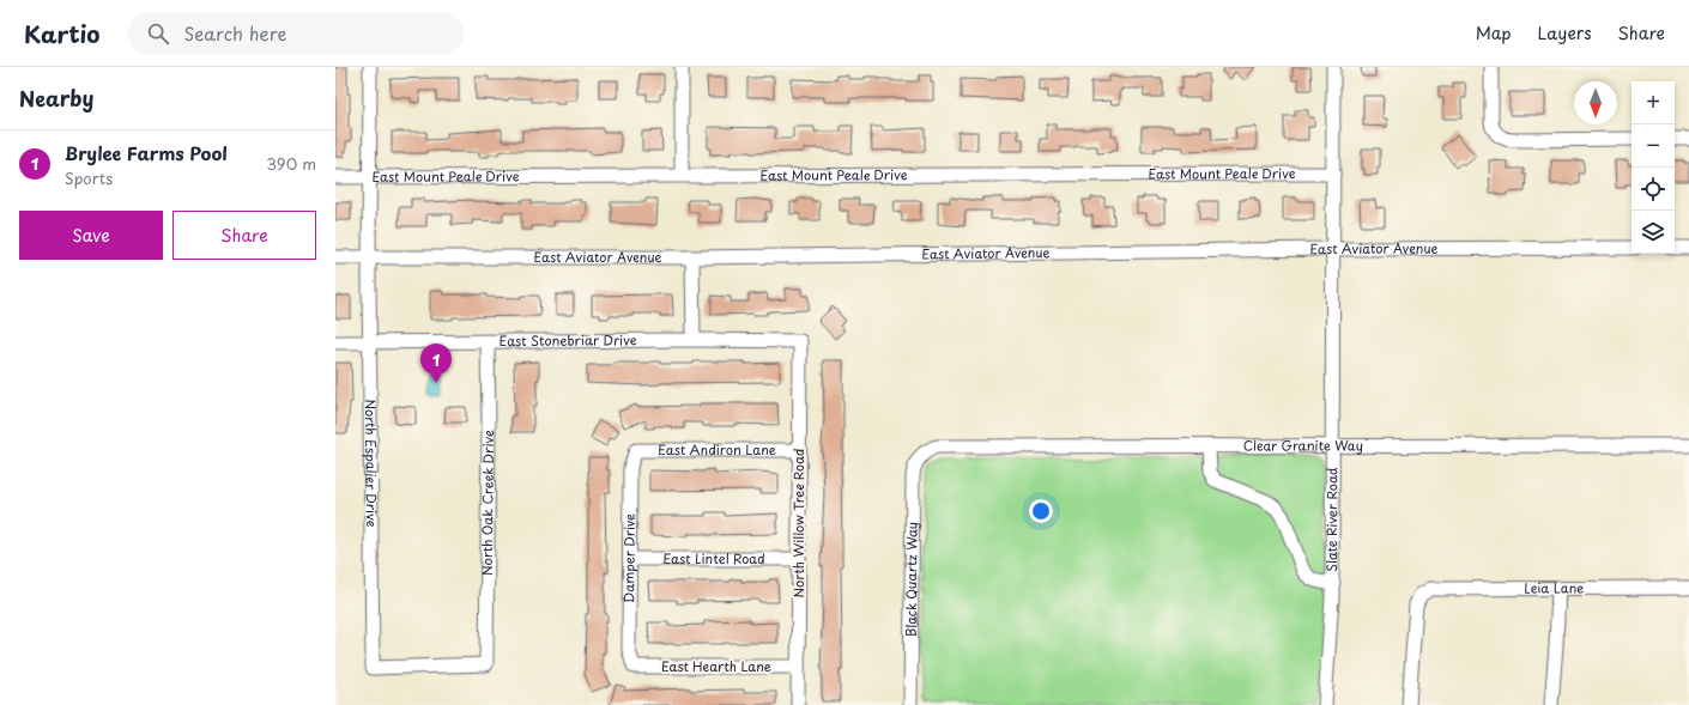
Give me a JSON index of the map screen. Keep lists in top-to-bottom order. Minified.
{"streets":{"street":["East Mount Peale Drive","East Aviator Avenue","East Stonebriar Drive","Clear Granite Way","East Andiron Lane","North Espalier Drive","North Oak Creek Drive","Slate River Road","North Willow Tree Road","Damper Drive","East Lintel Road","Black Quartz Way","Leia Lane","East Hearth Lane"]},"crossings":[["East Mount Peale Drive","North Espalier Drive"],["East Mount Peale Drive","Slate River Road"],["East Aviator Avenue","North Espalier Drive"],["East Aviator Avenue","Slate River Road"],["East Stonebriar Drive","North Espalier Drive"],["East Stonebriar Drive","North Oak Creek Drive"],["East Stonebriar Drive","North Willow Tree Road"],["Clear Granite Way","Slate River Road"],["Clear Granite Way","Black Quartz Way"],["East Andiron Lane","North Willow Tree Road"],["East Andiron Lane","Damper Drive"],["North Espalier Drive","North Oak Creek Drive"],["North Willow Tree Road","East Lintel Road"],["North Willow Tree Road","East Hearth Lane"],["Damper Drive","East Lintel Road"],["Damper Drive","East Hearth Lane"]],"north":"bottom","page":{"header":"Kartio","search":"Search here","nav":["Map","Layers","Share"],"heading":"Nearby","map_buttons":["+","−"],"list":[{"mark":"1","name":"Brylee Farms Pool","note":"Sports","value":"390 m"}],"buttons":["Save","Share"],"pins":"1"}}
